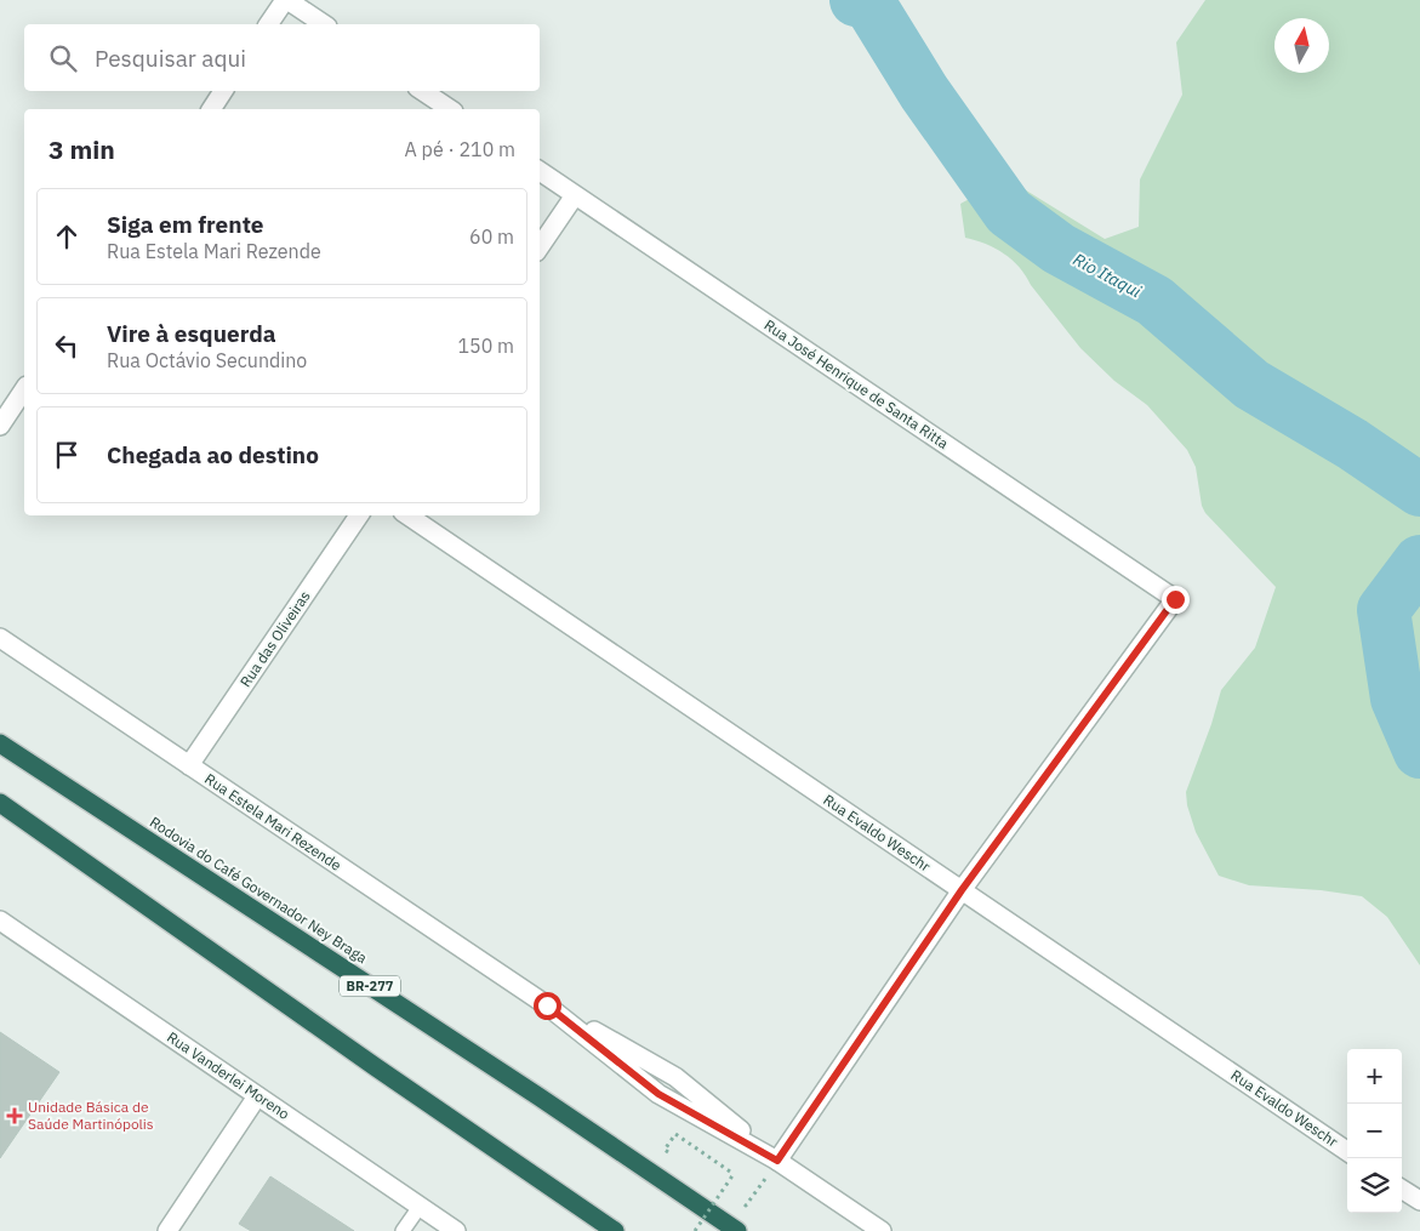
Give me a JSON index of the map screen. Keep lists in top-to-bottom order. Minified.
{"streets":{"highway":["Rodovia do Café Governador Ney Braga","BR-277"],"street":["Rua José Henrique de Santa Ritta","Rua das Oliveiras","Rua Estela Mari Rezende","Rua Evaldo Weschr","Rua Vanderlei Moreno"]},"crossings":[["Rua José Henrique de Santa Ritta","Rua Evaldo Weschr"],["Rua das Oliveiras","Rua Estela Mari Rezende"]],"water":["Rio Itaqui"],"places":{"health":["Unidade Básica de Saúde Martinópolis"]},"north":"top","page":{"search":"Pesquisar aqui","heading":["3 min","A pé · 210 m"],"list":[["Siga em frente","Rua Estela Mari Rezende","60 m"],["Vire à esquerda","Rua Octávio Secundino","150 m"],"Chegada ao destino"],"map_buttons":["+","−"]}}
